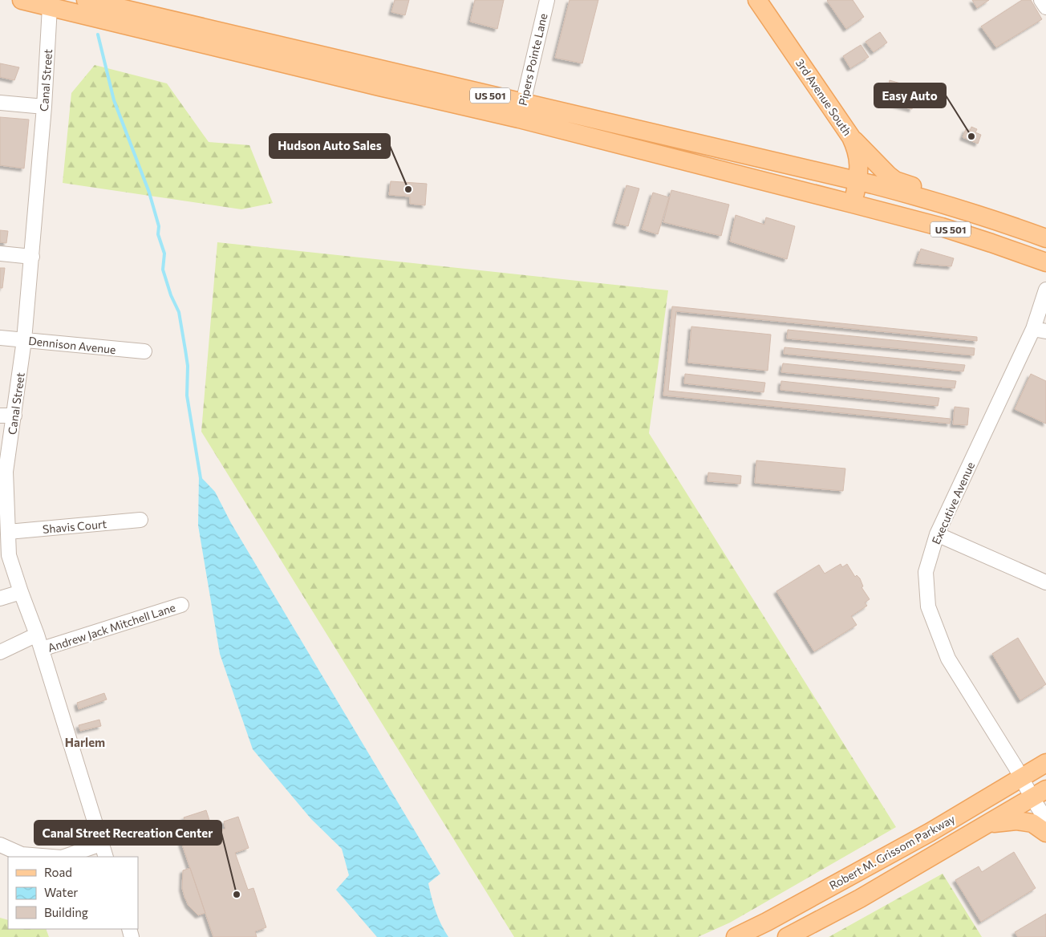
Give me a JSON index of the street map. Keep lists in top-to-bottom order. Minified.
{"streets":{"main road":["US 501","3rd Avenue South","Robert M. Grissom Parkway"],"street":["Pipers Pointe Lane","Canal Street","Dennison Avenue","Executive Avenue","Shavis Court","Andrew Jack Mitchell Lane"]},"crossings":[["Pipers Pointe Lane","US 501"],["Canal Street","US 501"],["Canal Street","Dennison Avenue"],["Canal Street","Shavis Court"],["Canal Street","Andrew Jack Mitchell Lane"],["US 501","3rd Avenue South"],["Executive Avenue","Robert M. Grissom Parkway"]],"districts":["Harlem"],"places":["Easy Auto","Hudson Auto Sales","Canal Street Recreation Center"],"legend":["Road","Water","Building"]}
